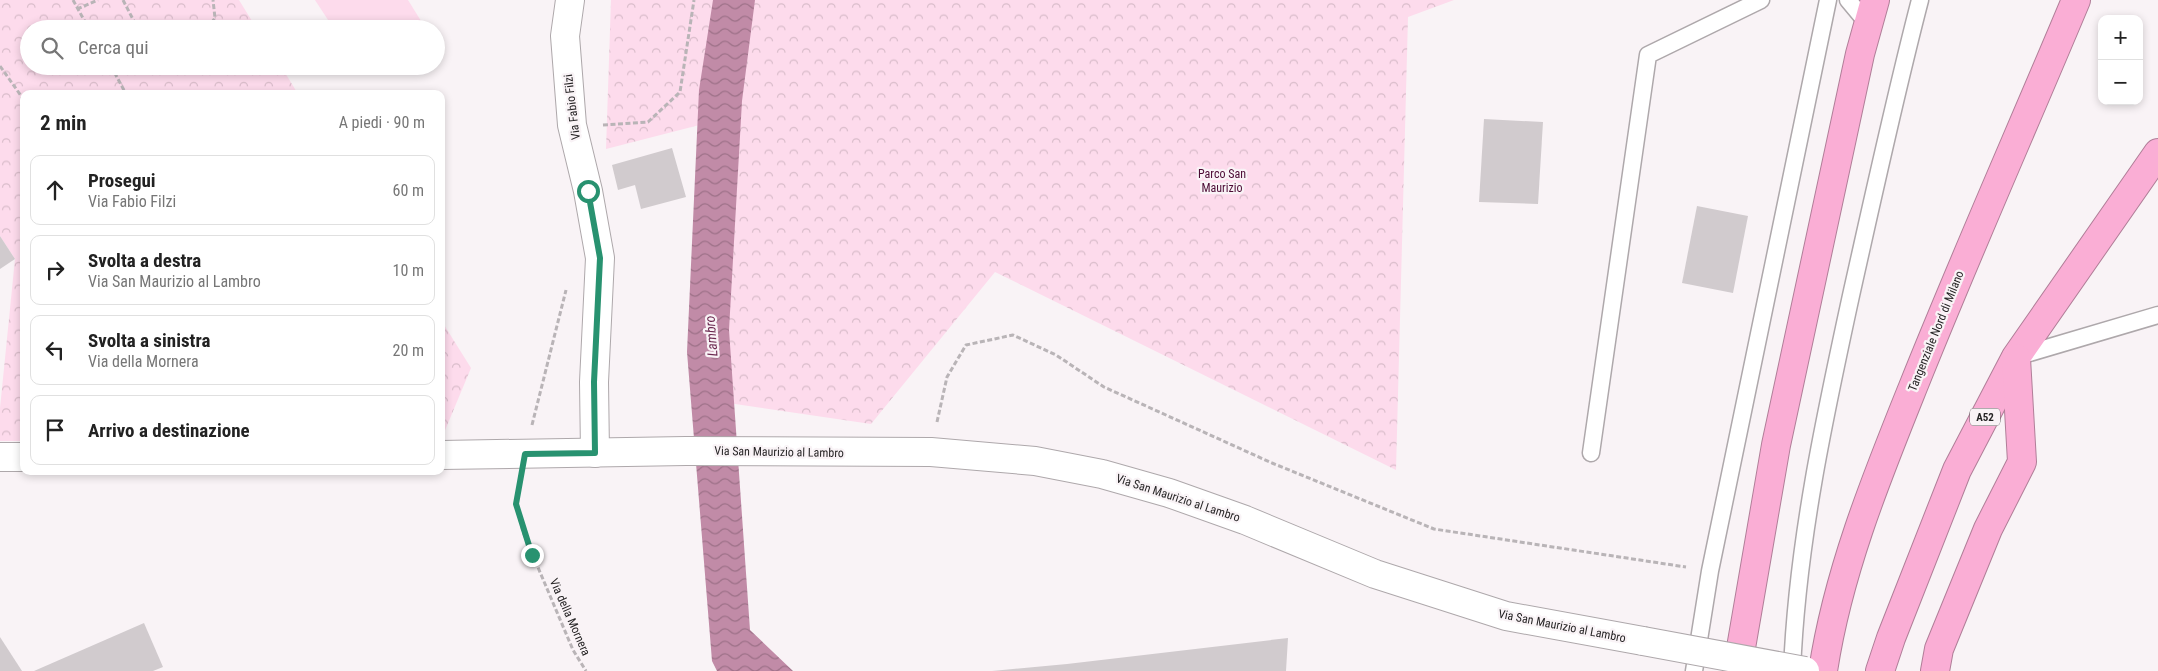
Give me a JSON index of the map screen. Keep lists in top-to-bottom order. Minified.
{"streets":{"highway":["Tangenziale Nord di Milano","A52"],"main road":["Via Fabio Filzi","Via San Maurizio al Lambro"],"path":["Via della Mornera"]},"crossings":[["Via Fabio Filzi","Via San Maurizio al Lambro"],["Via San Maurizio al Lambro","Via della Mornera"]],"water":["Lambro"],"parks":["Parco San Maurizio"],"page":{"map_buttons":["+","−"],"search":"Cerca qui","heading":["2 min","A piedi · 90 m"],"list":[["Prosegui","Via Fabio Filzi","60 m"],["Svolta a destra","Via San Maurizio al Lambro","10 m"],["Svolta a sinistra","Via della Mornera","20 m"],"Arrivo a destinazione"]}}
